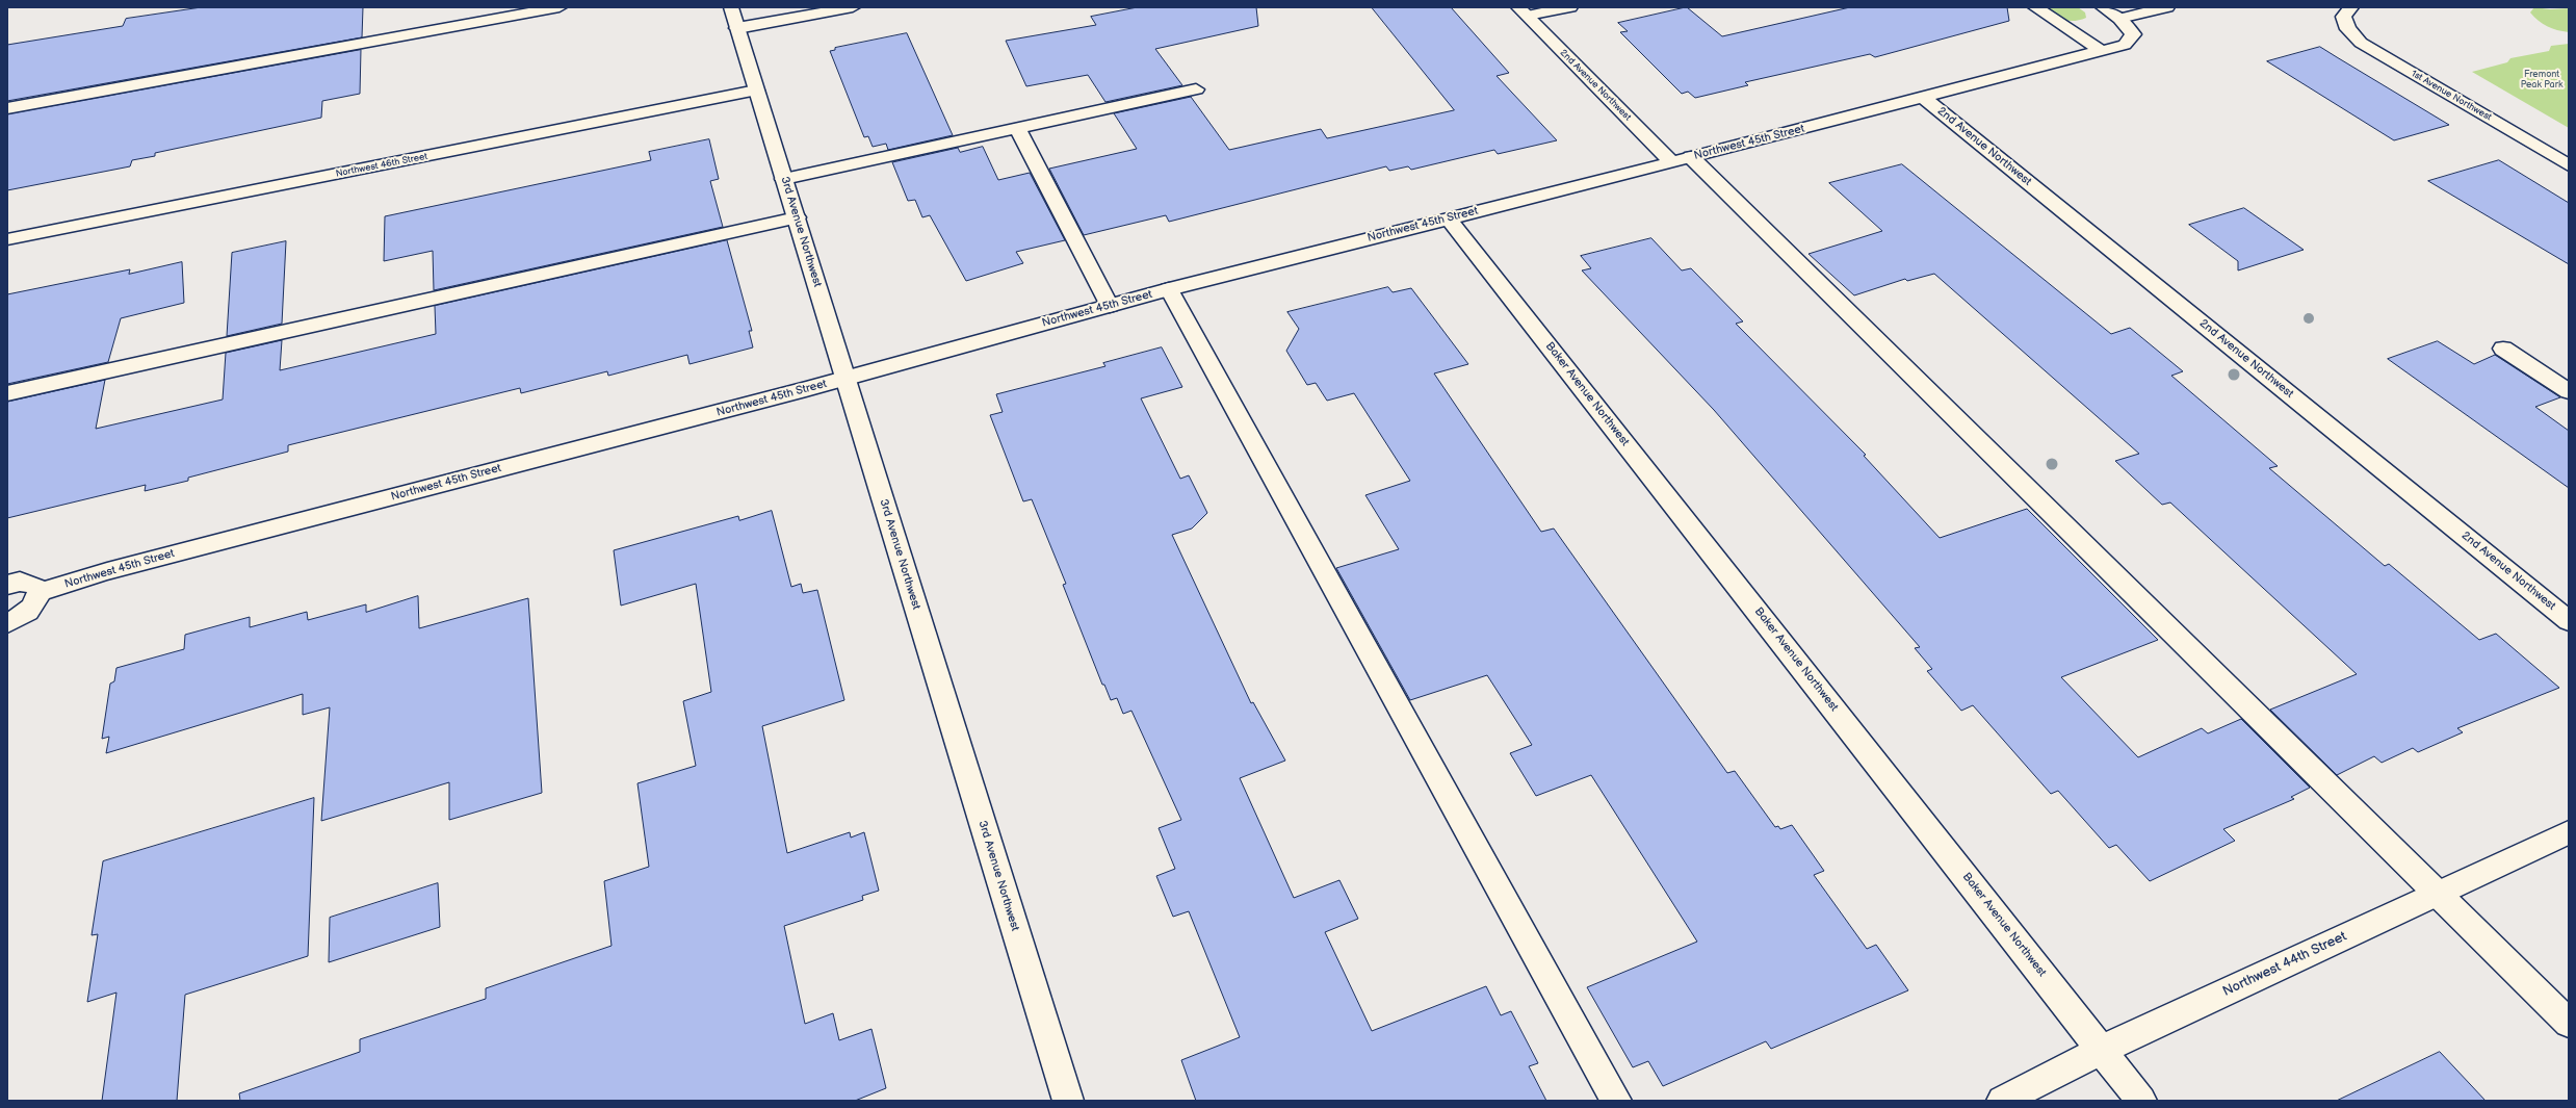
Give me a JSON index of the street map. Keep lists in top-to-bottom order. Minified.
{"streets":{"street":["2nd Avenue Northwest","1st Avenue Northwest","Northwest 45th Street","Northwest 46th Street","3rd Avenue Northwest","Baker Avenue Northwest","Northwest 44th Street"]},"crossings":[["2nd Avenue Northwest","Northwest 45th Street"],["2nd Avenue Northwest","Northwest 44th Street"],["Northwest 45th Street","3rd Avenue Northwest"],["Northwest 45th Street","Baker Avenue Northwest"],["Northwest 46th Street","3rd Avenue Northwest"],["Baker Avenue Northwest","Northwest 44th Street"]],"parks":["Fremont Peak Park"]}
